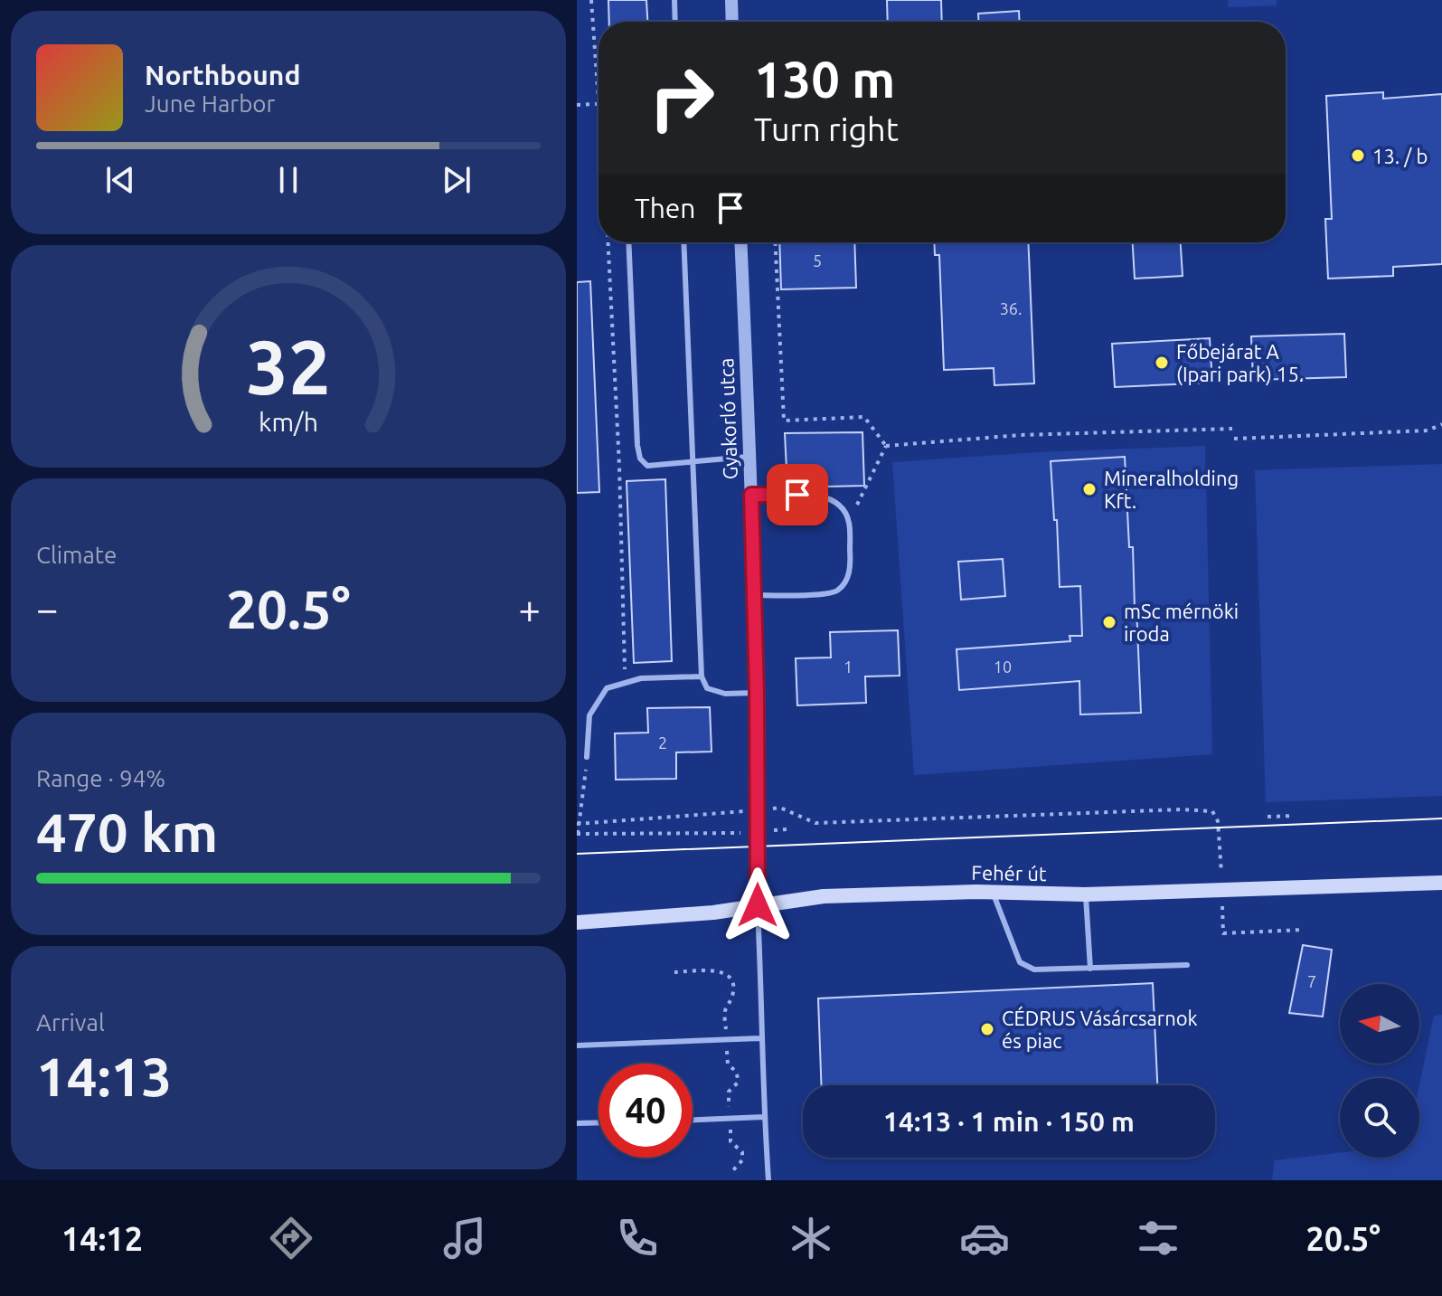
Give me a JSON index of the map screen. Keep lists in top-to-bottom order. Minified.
{"streets":{"main road":["Fehér út"],"street":["Gyakorló utca"]},"crossings":[["Gyakorló utca","Fehér út"]],"places":["13. / b","Főbejárat A (Ipari park) 15.","Mineralholding Kft.","mSc mérnöki iroda","CÉDRUS Vásárcsarnok és piac"],"house_numbers":["5","36.","1","10","2","7"],"north":"left","page":{"turn":["130 m","Turn right"],"song":["Northbound","June Harbor"],"then":"Then","tile":["Climate",["Range · 94%","470 km"],["Arrival","14:13"]],"heat":["−","20.5°","+"],"limit":"40","trip":"14:13 · 1 min · 150 m","tabs":["14:12","20.5°"],"gauge":["32","km/h"]}}
